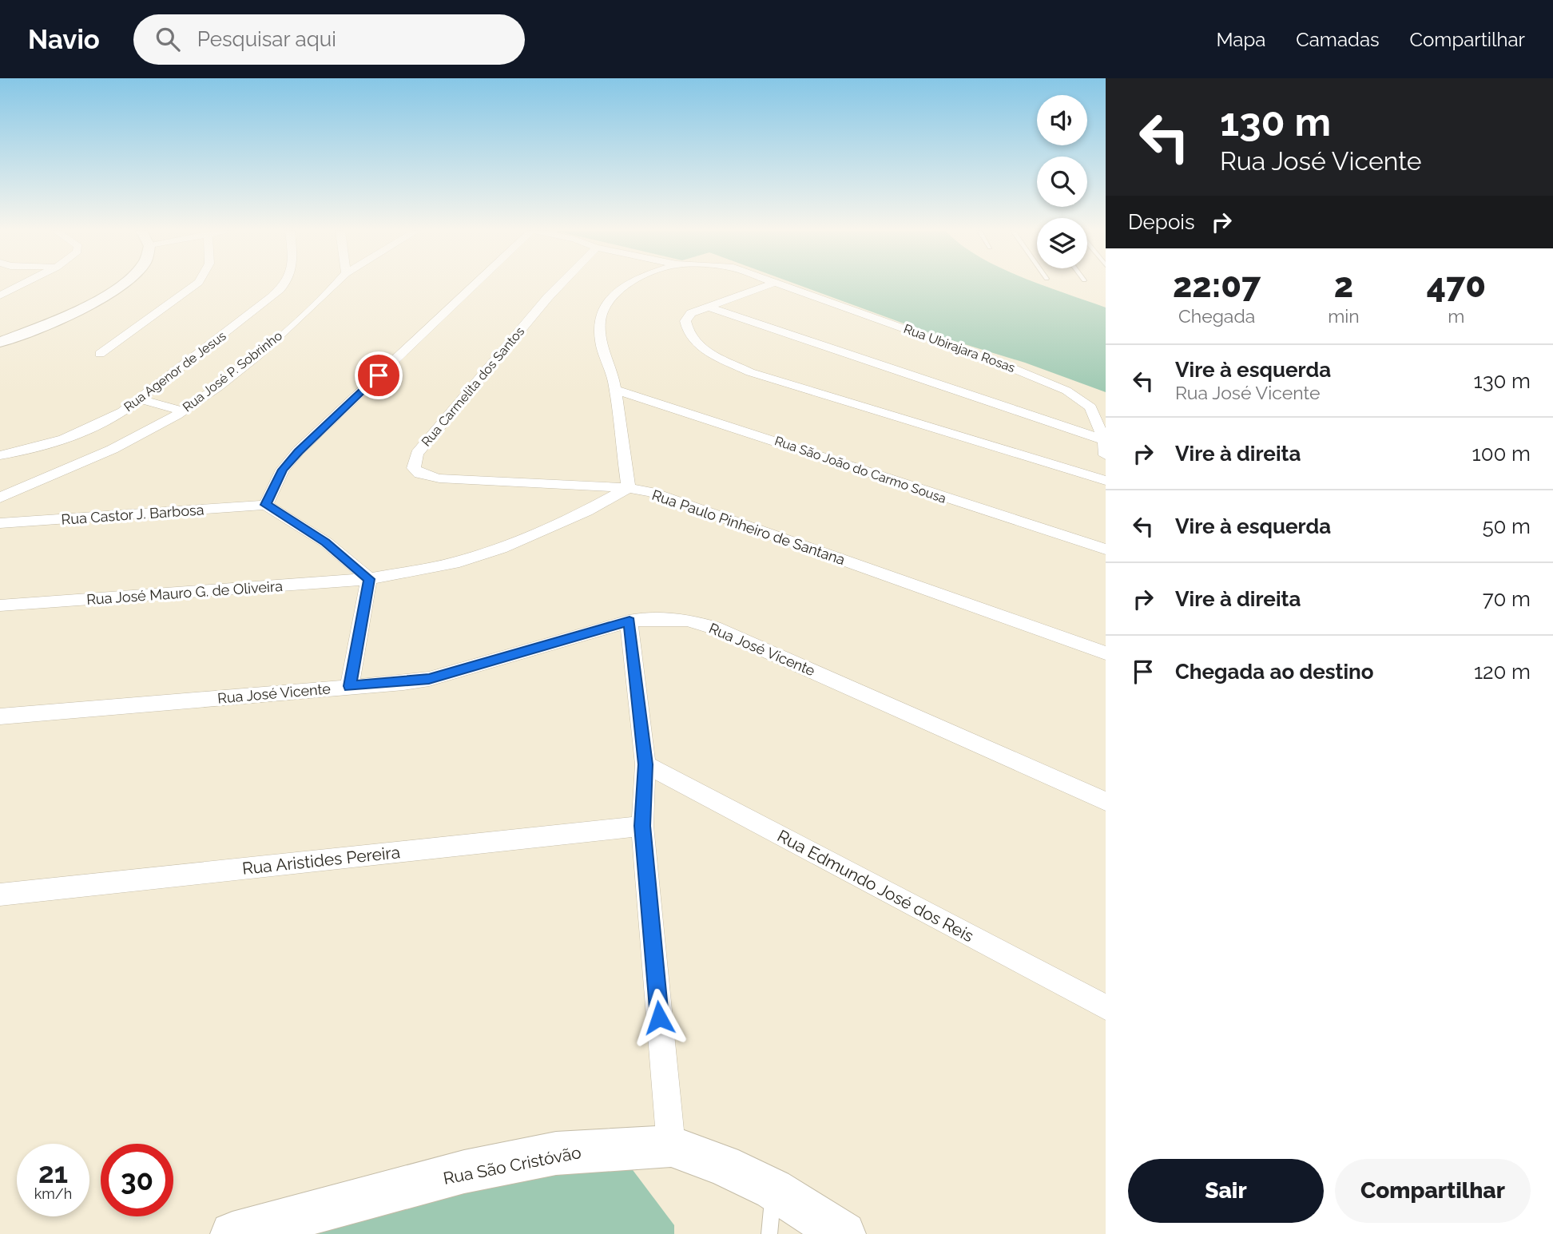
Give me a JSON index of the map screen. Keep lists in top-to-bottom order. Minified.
{"streets":{"main road":["Rua São Cristóvão"],"street":["Rua Ubirajara Rosas","Rua Agenor de Jesus","Rua José P. Sobrinho","Rua Carmelita dos Santos","Rua São João do Carmo Sousa","Rua Castor J. Barbosa","Rua Paulo Pinheiro de Santana","Rua José Mauro G. de Oliveira","Rua José Vicente","Rua Aristides Pereira","Rua Edmundo José dos Reis"]},"crossings":[["Rua Carmelita dos Santos","Rua Paulo Pinheiro de Santana"]],"page":{"header":"Navio","search":"Pesquisar aqui","nav":["Mapa","Camadas","Compartilhar"],"turn":["130 m","Rua José Vicente"],"then":"Depois","eta":["22:07","Chegada","2","min","470","m"],"list":[{"name":"Vire à esquerda","note":"Rua José Vicente","value":"130 m"},{"name":"Vire à direita","value":"100 m"},{"name":"Vire à esquerda","value":"50 m"},{"name":"Vire à direita","value":"70 m"},{"name":"Chegada ao destino","value":"120 m"}],"speed":"21 km/h","limit":"30","buttons":["Sair","Compartilhar"]}}
